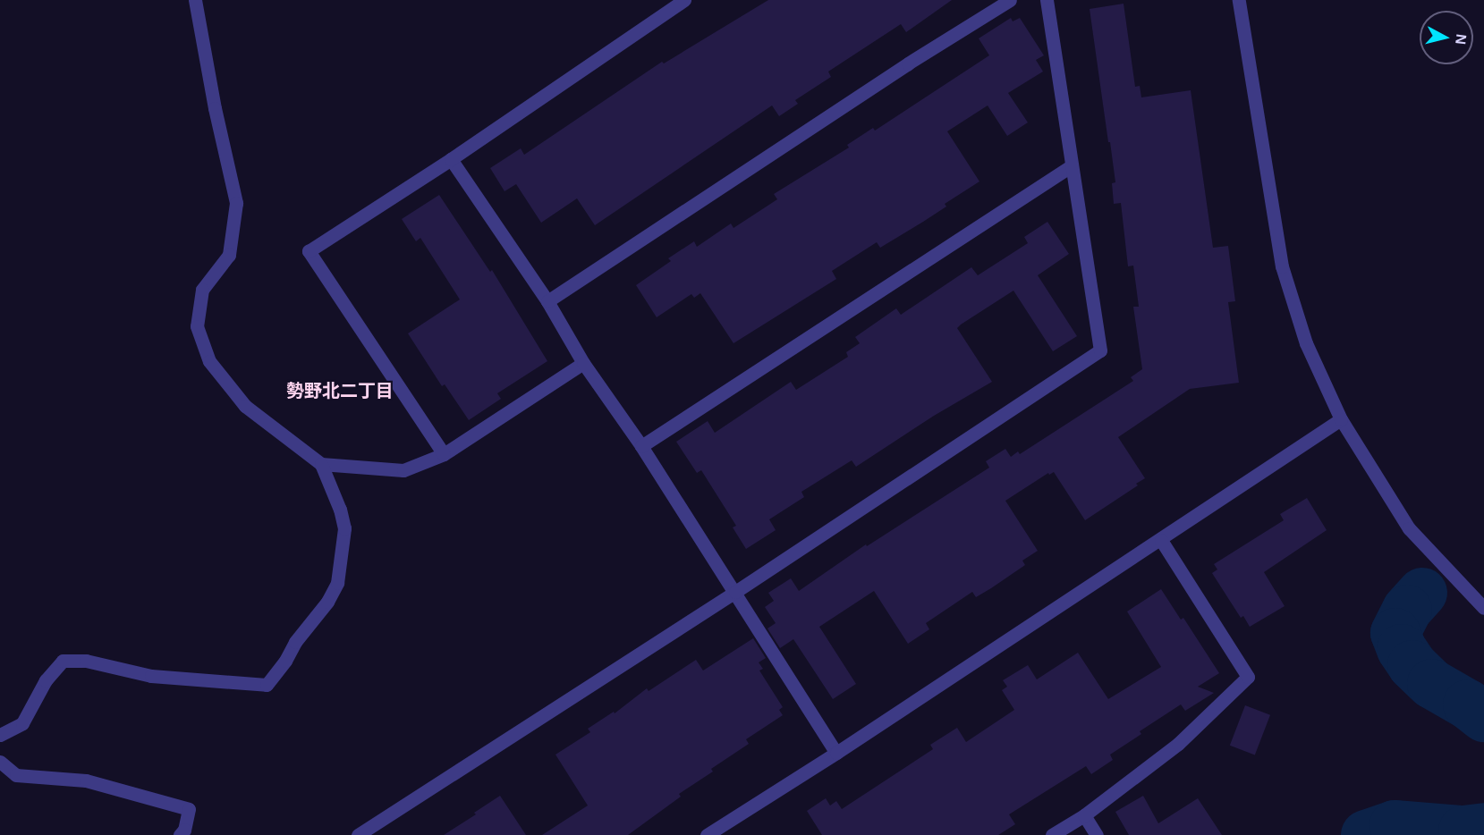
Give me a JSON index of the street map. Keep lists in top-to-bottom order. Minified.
{"districts":["勢野北二丁目"],"north":"right"}
